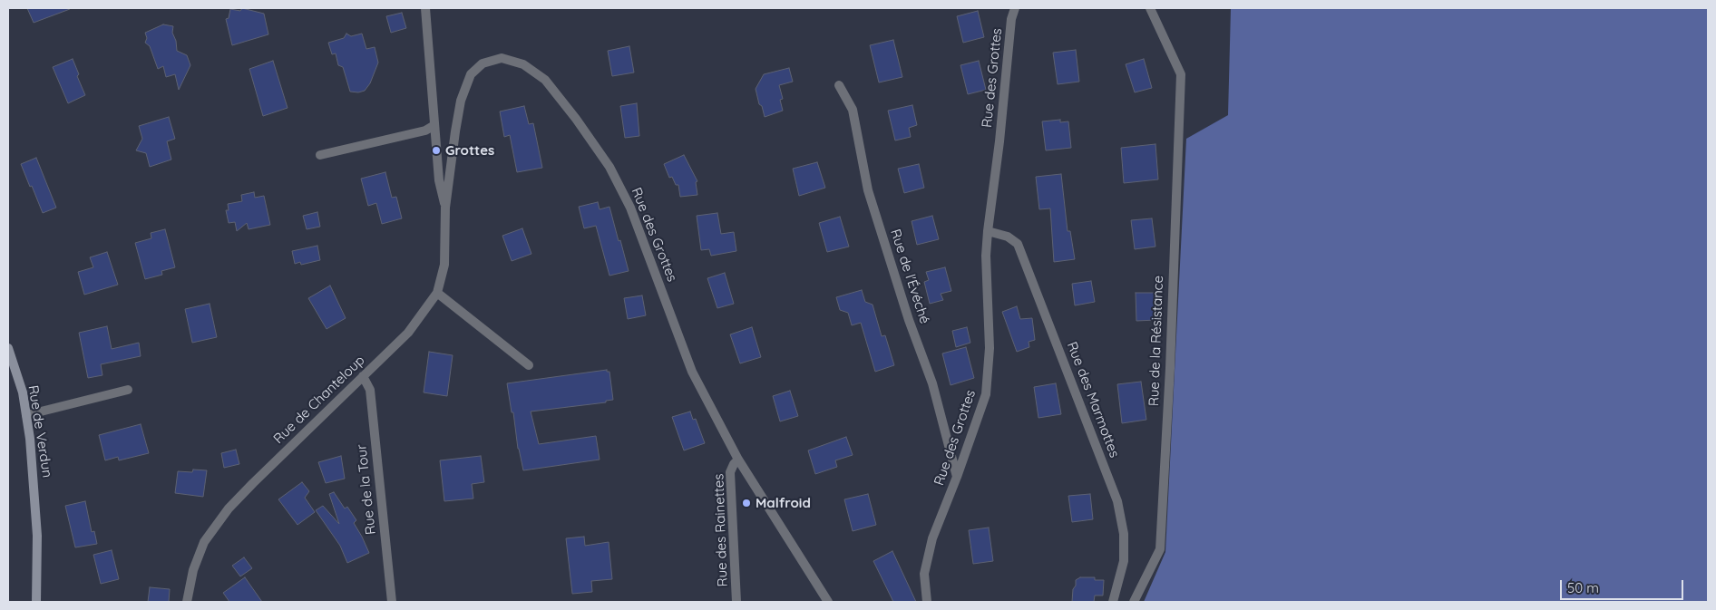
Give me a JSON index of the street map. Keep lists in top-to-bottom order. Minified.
{"streets":{"main road":["Rue de Verdun"],"street":["Rue des Grottes","Rue de l'Évéché","Rue de la Résistance","Rue de Chanteloup","Rue des Marmottes","Rue de la Tour","Rue des Rainettes"]},"crossings":[["Rue des Grottes","Rue de l'Évéché"],["Rue des Grottes","Rue de Chanteloup"],["Rue des Grottes","Rue des Marmottes"],["Rue des Grottes","Rue des Rainettes"],["Rue de Chanteloup","Rue de la Tour"]],"places":["Grottes","Malfroid"],"scale_bar":"50 m"}
